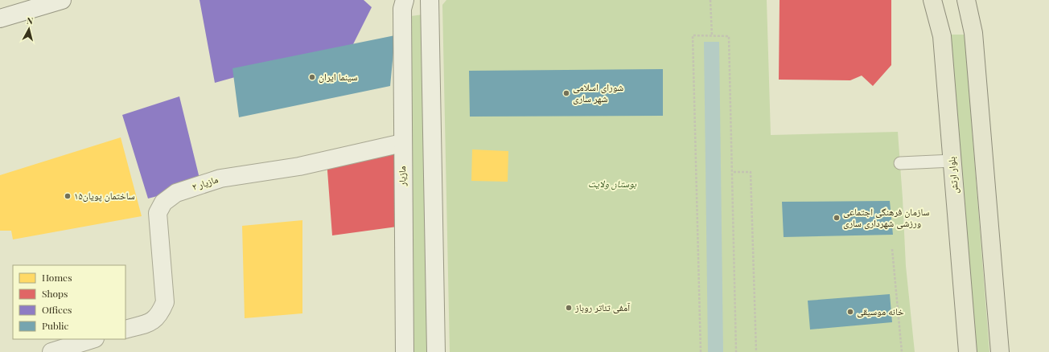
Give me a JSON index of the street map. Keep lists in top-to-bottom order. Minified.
{"streets":{"main road":["بلوار ارتش","مازیار","مازیار ۲"]},"crossings":[["مازیار","مازیار ۲"]],"parks":["بوستان ولایت"],"places":["سینما ایران","شورای اسلامی شهر ساری","ساختمان پویان۱۵","سازمان فرهنگی اجتماعی ورزشی شهرداری ساری","آمفی تئاتر روباز","خانه موسیقی"],"legend":["Homes","Shops","Offices","Public"],"north":"top"}
